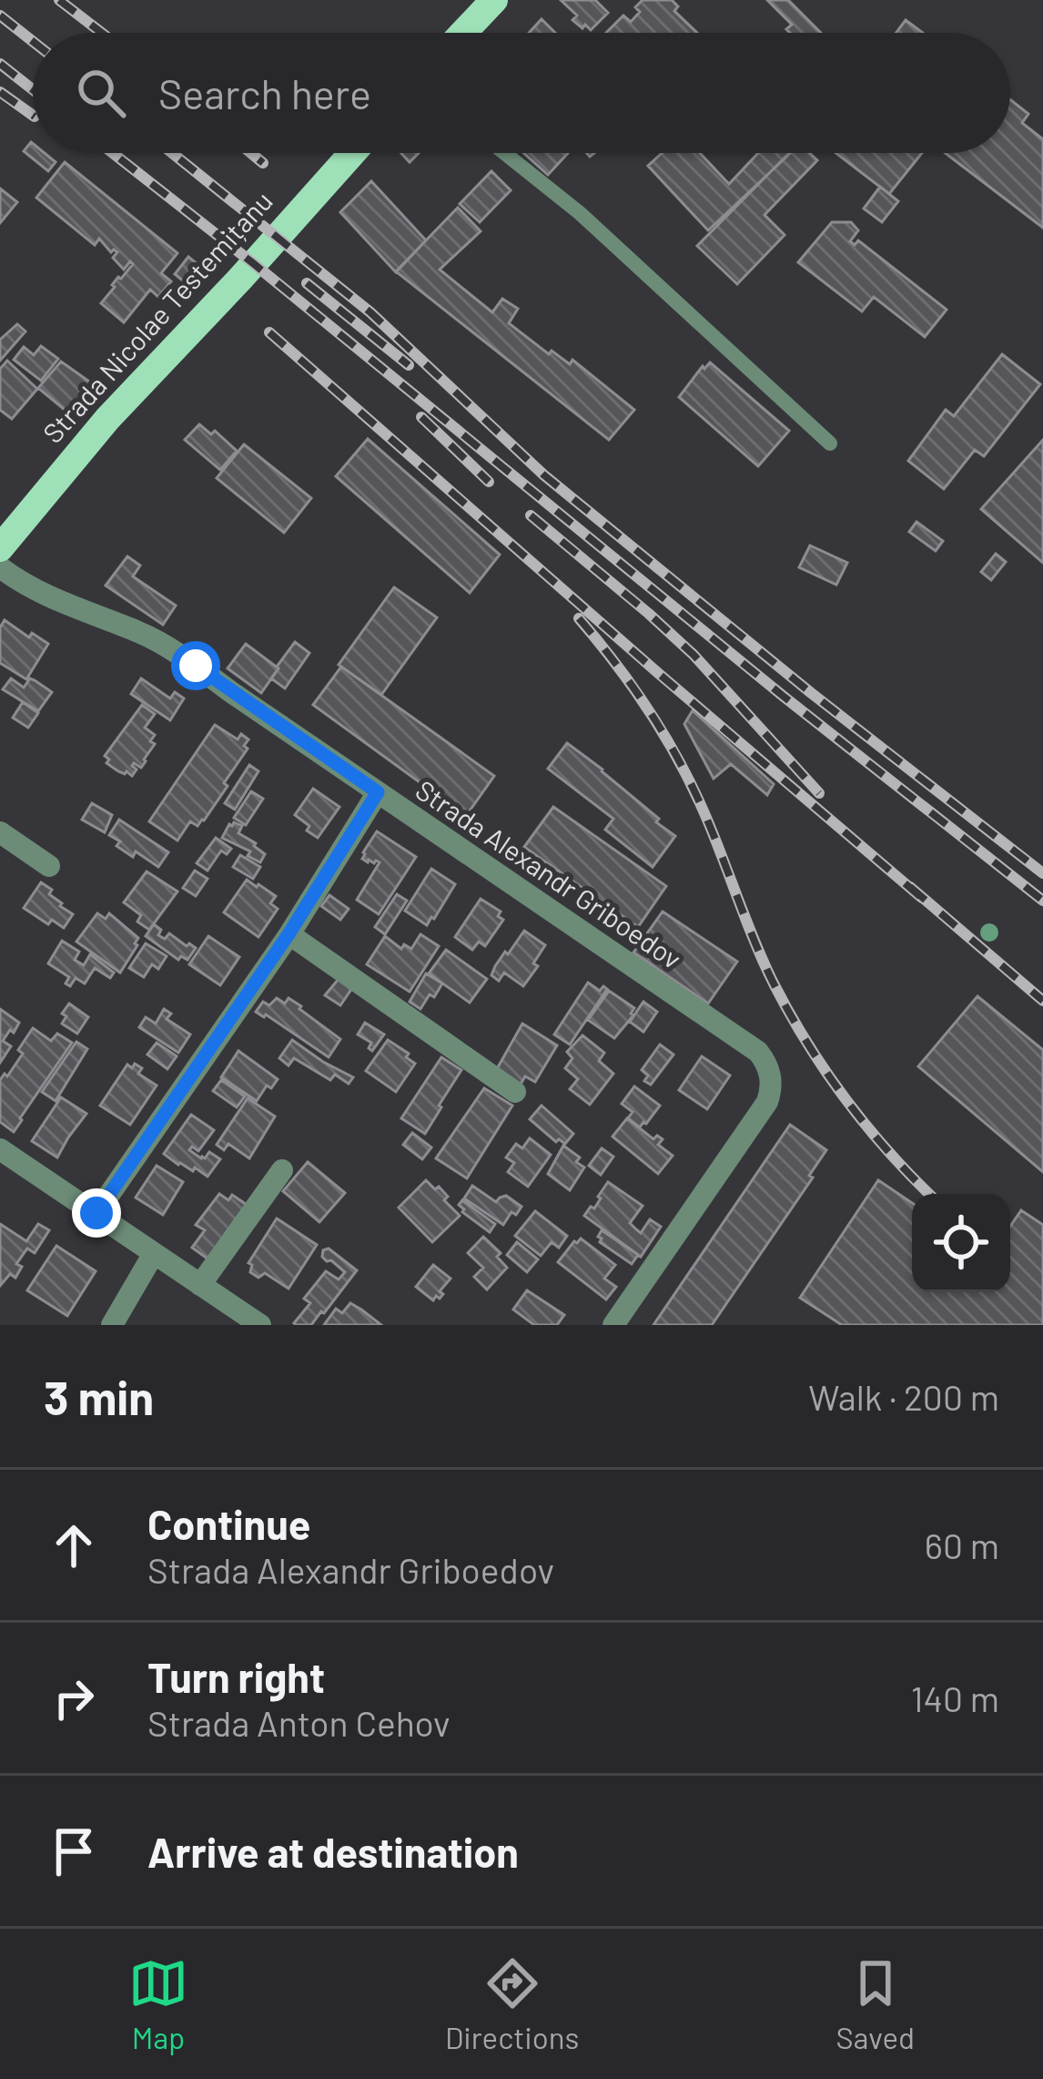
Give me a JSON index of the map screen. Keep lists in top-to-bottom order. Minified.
{"streets":{"main road":["Strada Nicolae Testemițanu"],"street":["Strada Alexandr Griboedov"]},"page":{"search":"Search here","heading":["3 min","Walk · 200 m"],"list":[["Continue","Strada Alexandr Griboedov","60 m"],["Turn right","Strada Anton Cehov","140 m"],"Arrive at destination"],"nav":["Map","Directions","Saved"]}}
